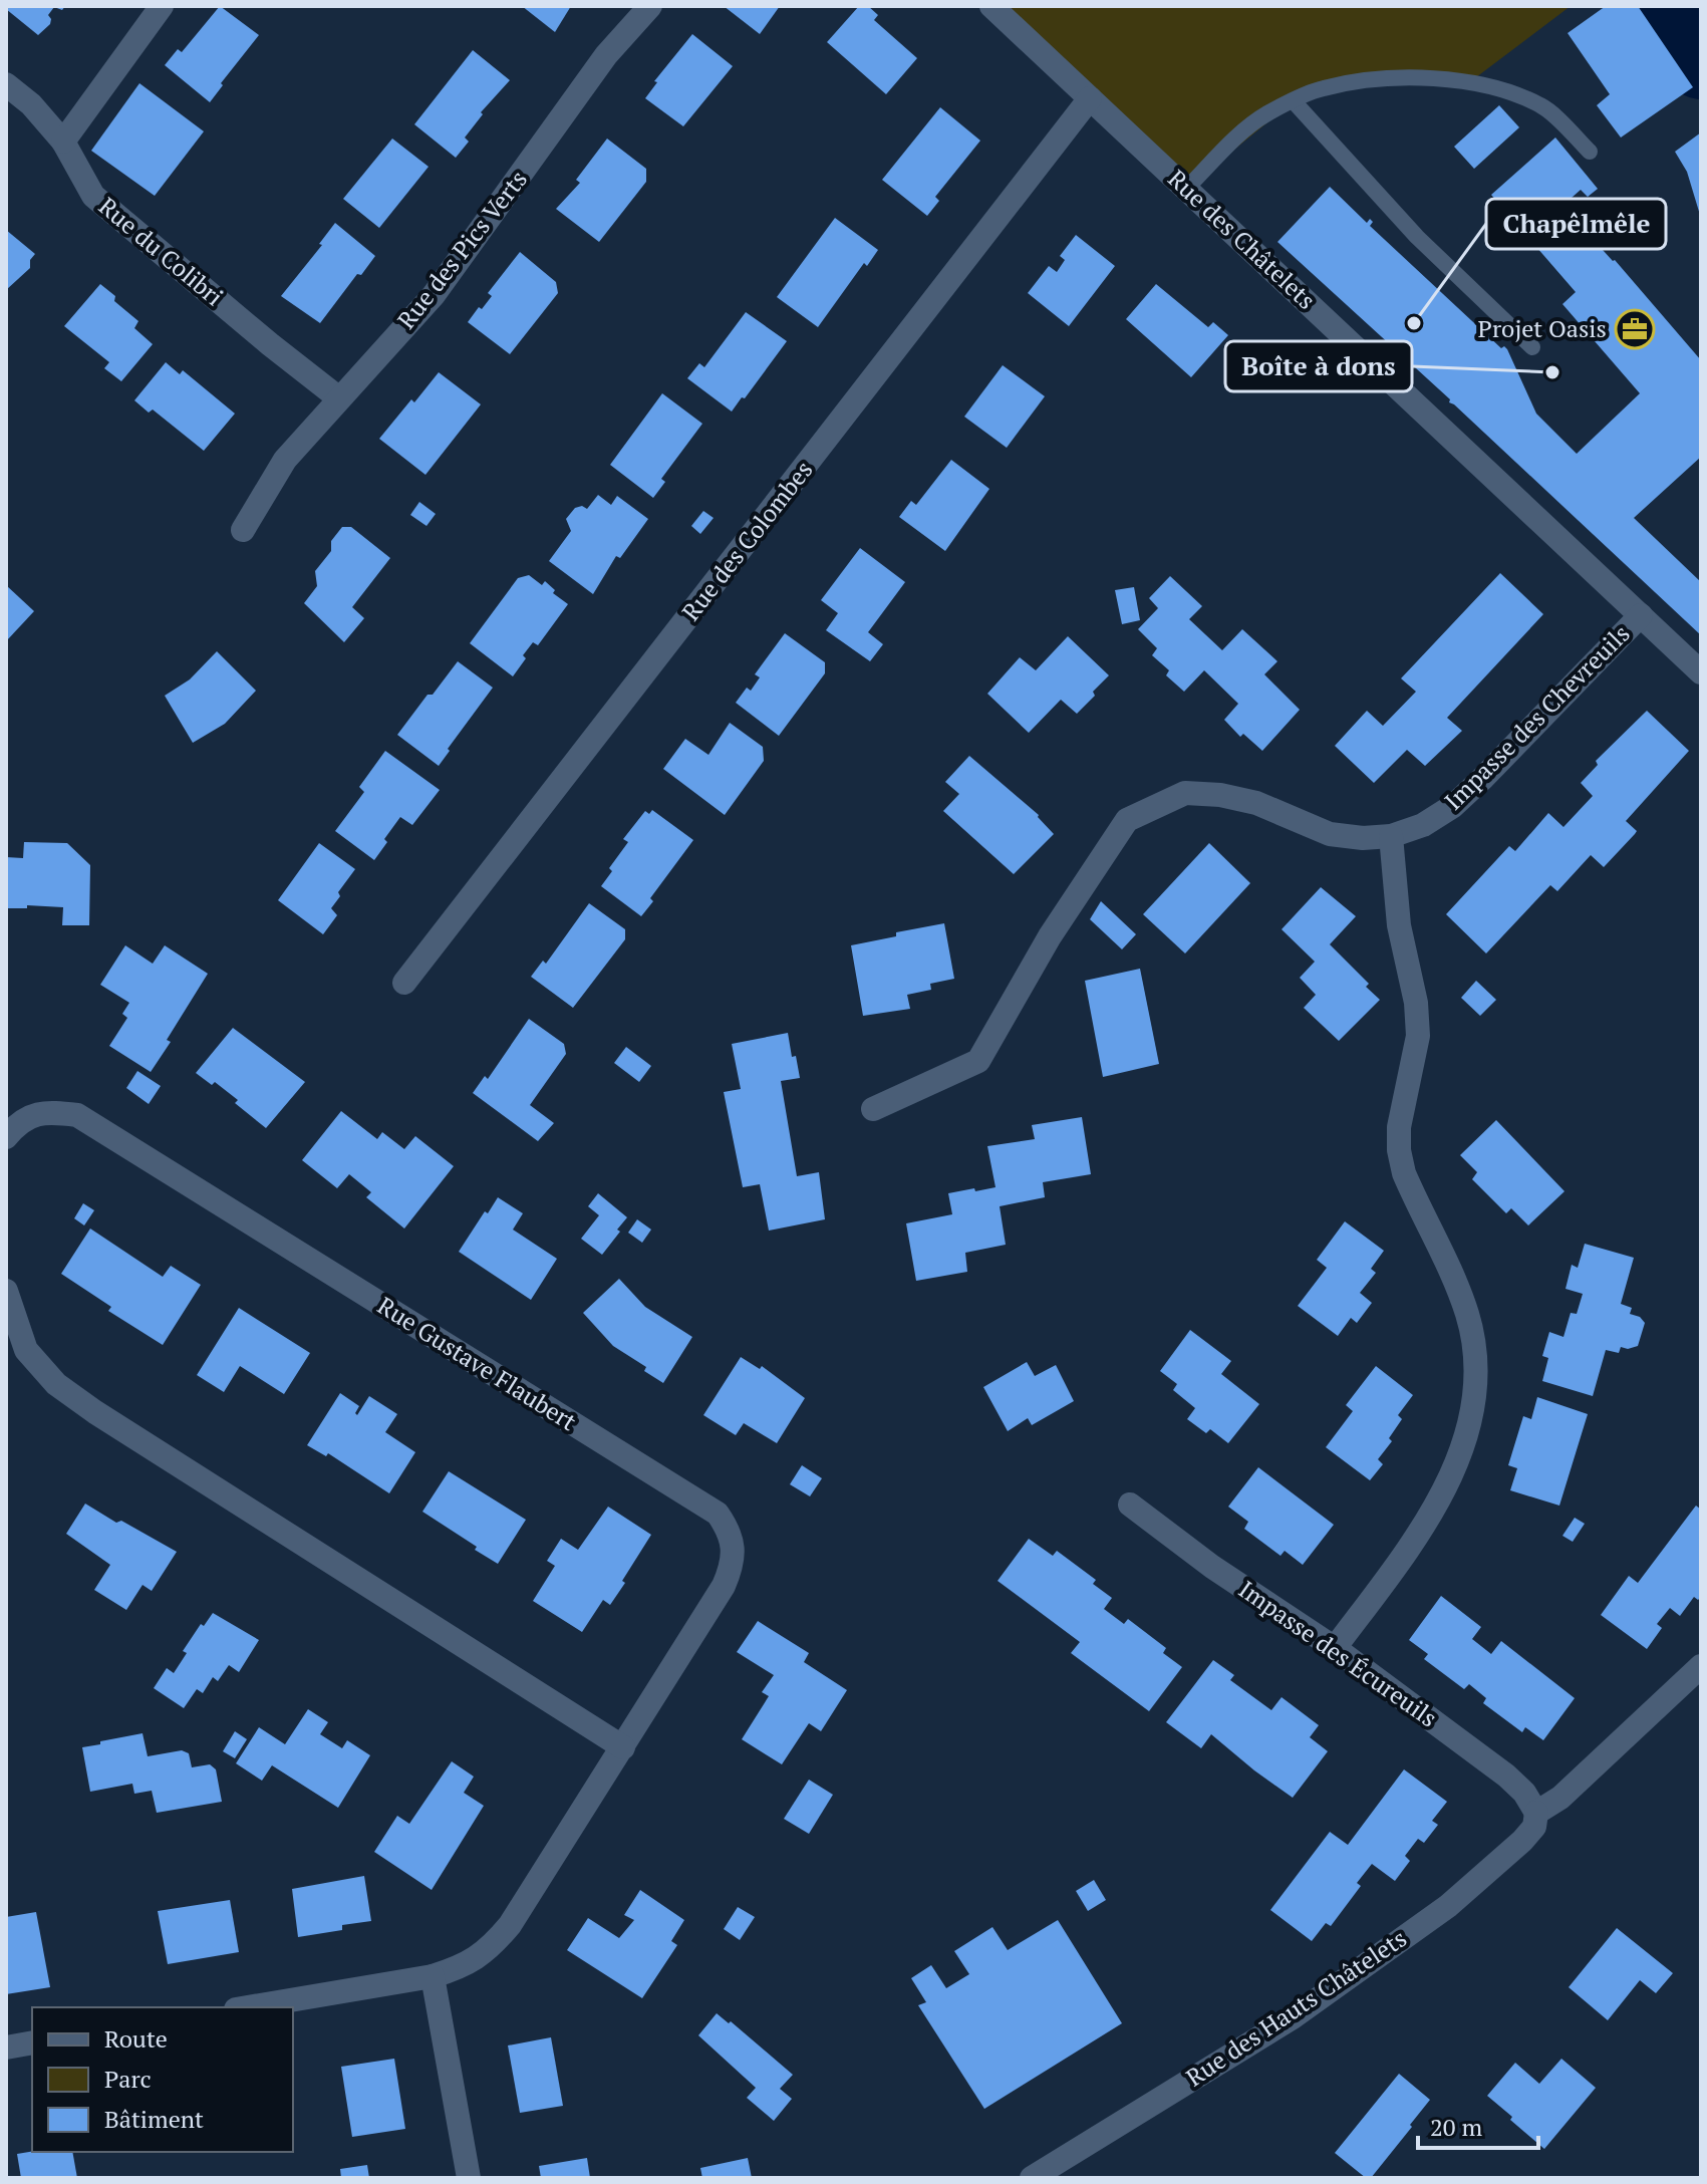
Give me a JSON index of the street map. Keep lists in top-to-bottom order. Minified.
{"streets":{"street":["Rue des Châtelets","Rue des Pics Verts","Rue du Colibri","Rue des Colombes","Impasse des Chevreuils","Rue Gustave Flaubert","Impasse des Écureuils","Rue des Hauts Châtelets"]},"crossings":[["Rue des Châtelets","Rue des Colombes"],["Rue des Châtelets","Impasse des Chevreuils"],["Rue des Pics Verts","Rue du Colibri"],["Impasse des Écureuils","Rue des Hauts Châtelets"]],"places":{"other":["Chapêlmêle","Boîte à dons"],"office":["Projet Oasis"]},"legend":["Route","Parc","Bâtiment"],"scale_bar":"20 m"}
